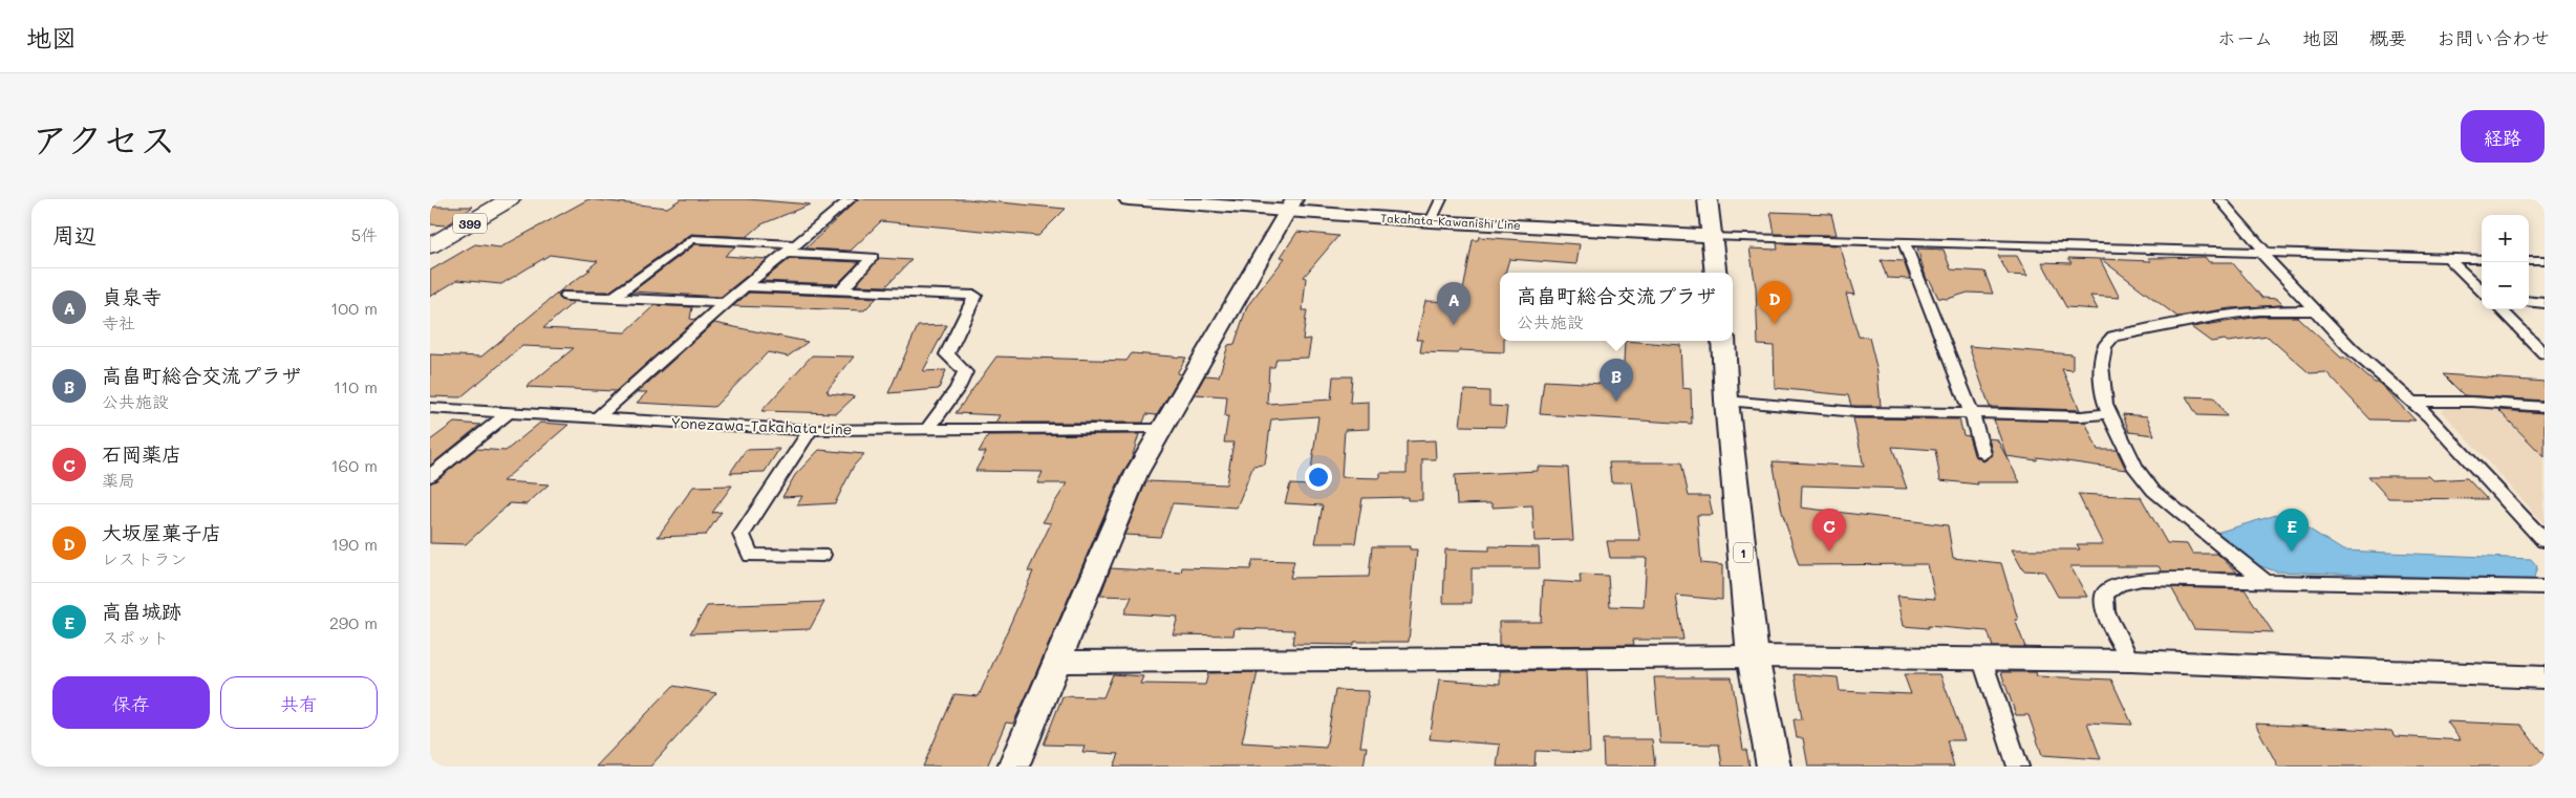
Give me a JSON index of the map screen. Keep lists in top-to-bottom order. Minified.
{"streets":{"highway":["399"],"main road":["Takahata-Kawanishi Line","1"],"street":["Yonezawa-Takahata Line"]},"page":{"header":"地図","nav":["ホーム","地図","概要","お問い合わせ"],"title":"アクセス","buttons":["経路",["保存","共有"]],"heading":["周辺","5件"],"map_buttons":["+","−"],"list":[{"mark":"A","name":"貞泉寺","note":"寺社","value":"100 m"},{"mark":"B","name":"高畠町総合交流プラザ","note":"公共施設","value":"110 m"},{"mark":"C","name":"石岡薬店","note":"薬局","value":"160 m"},{"mark":"D","name":"大坂屋菓子店","note":"レストラン","value":"190 m"},{"mark":"E","name":"高畠城跡","note":"スポット","value":"290 m"}],"popup":["高畠町総合交流プラザ","公共施設"],"pins":["D","A","B","C","E"]}}
